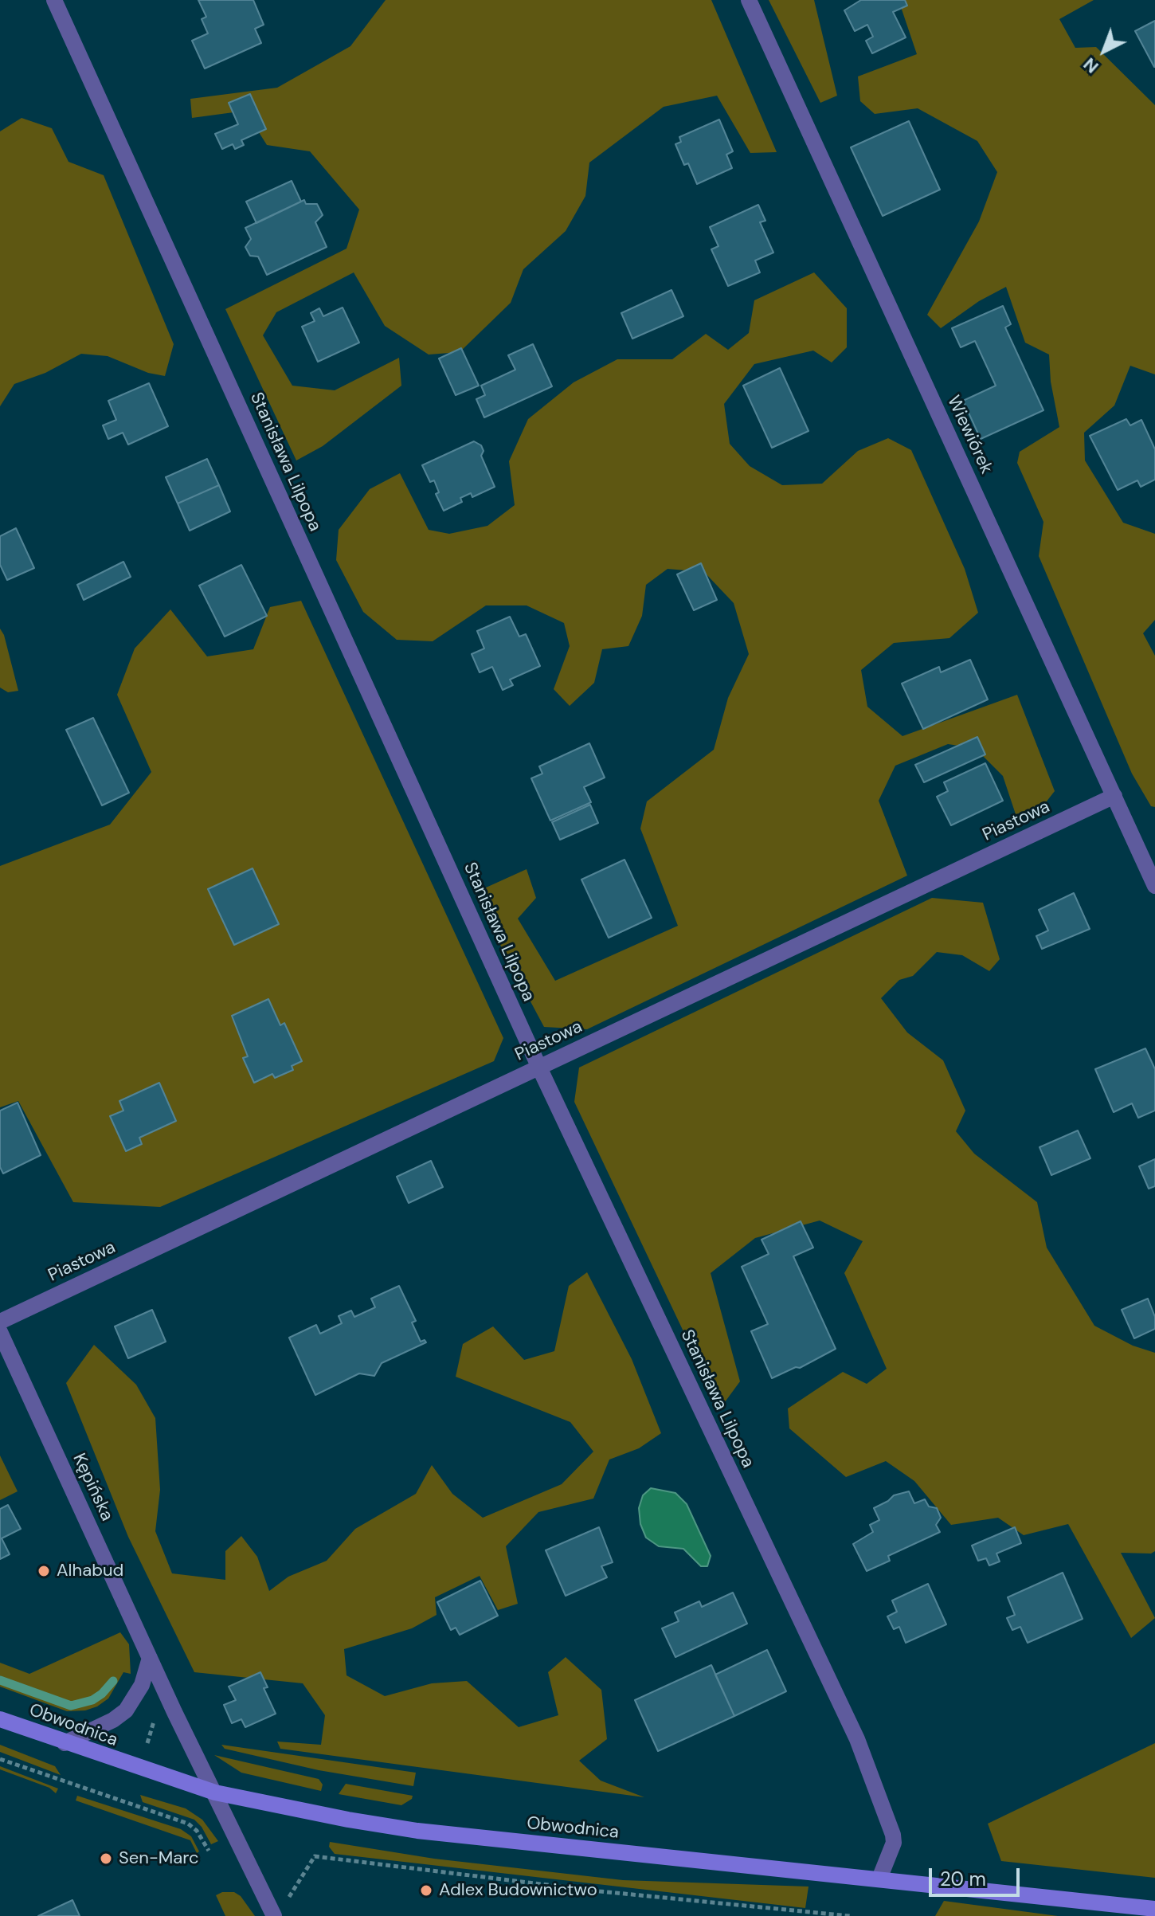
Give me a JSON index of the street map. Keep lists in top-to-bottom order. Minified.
{"streets":{"main road":["Obwodnica"],"street":["Wiewiórek","Stanisława Lilpopa","Piastowa","Kępińska"]},"crossings":[["Wiewiórek","Piastowa"],["Stanisława Lilpopa","Piastowa"],["Stanisława Lilpopa","Obwodnica"],["Kępińska","Obwodnica"]],"places":["Alhabud","Sen-Marc","Adlex Budownictwo"],"scale_bar":"20 m","north":"bottom left"}
